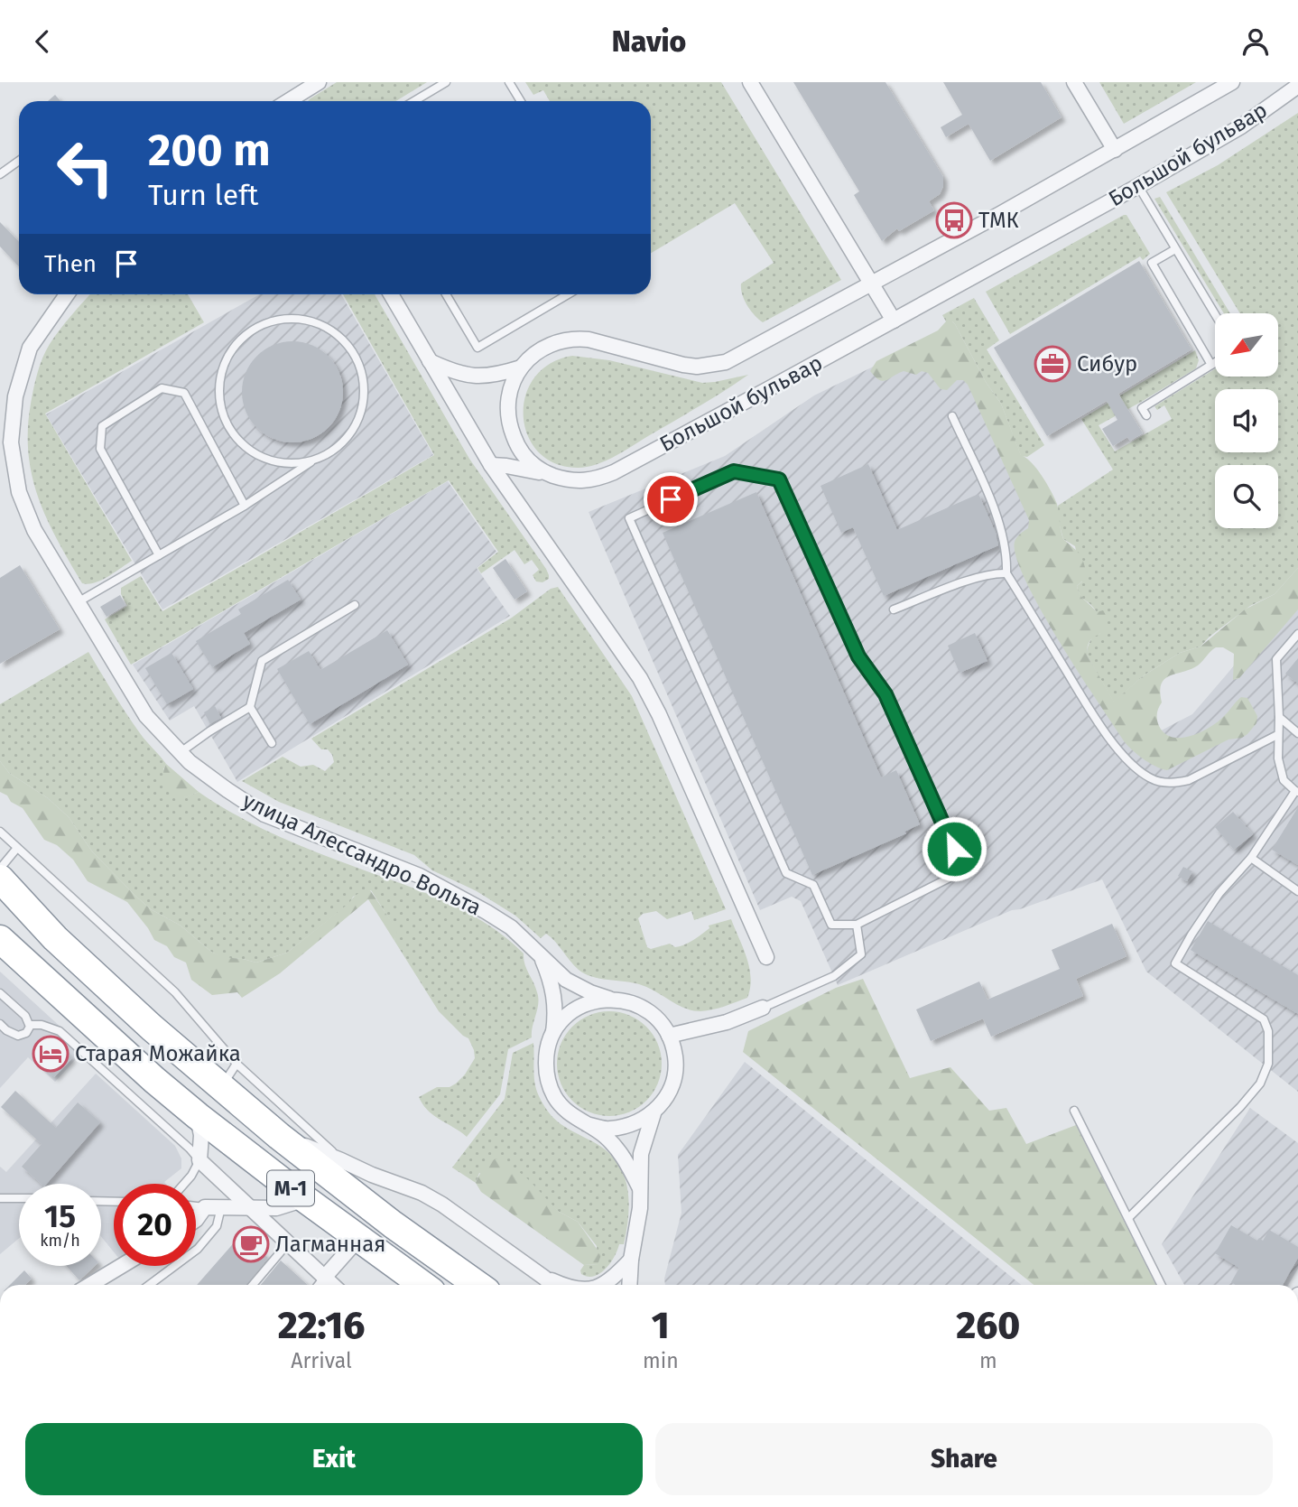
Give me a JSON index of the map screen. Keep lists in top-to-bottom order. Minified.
{"streets":{"highway":["М-1"],"street":["Большой бульвар","улица Алессандро Вольта"]},"places":{"bus stop":["ТМК"],"office":["Сибур"],"hotel":["Старая Можайка"],"cafe":["Лагманная"]},"north":"bottom left","page":{"header":"Navio","turn":["200 m","Turn left"],"then":"Then","speed":"15 km/h","limit":"20","eta":["22:16","Arrival","1","min","260","m"],"buttons":["Exit","Share"]}}
